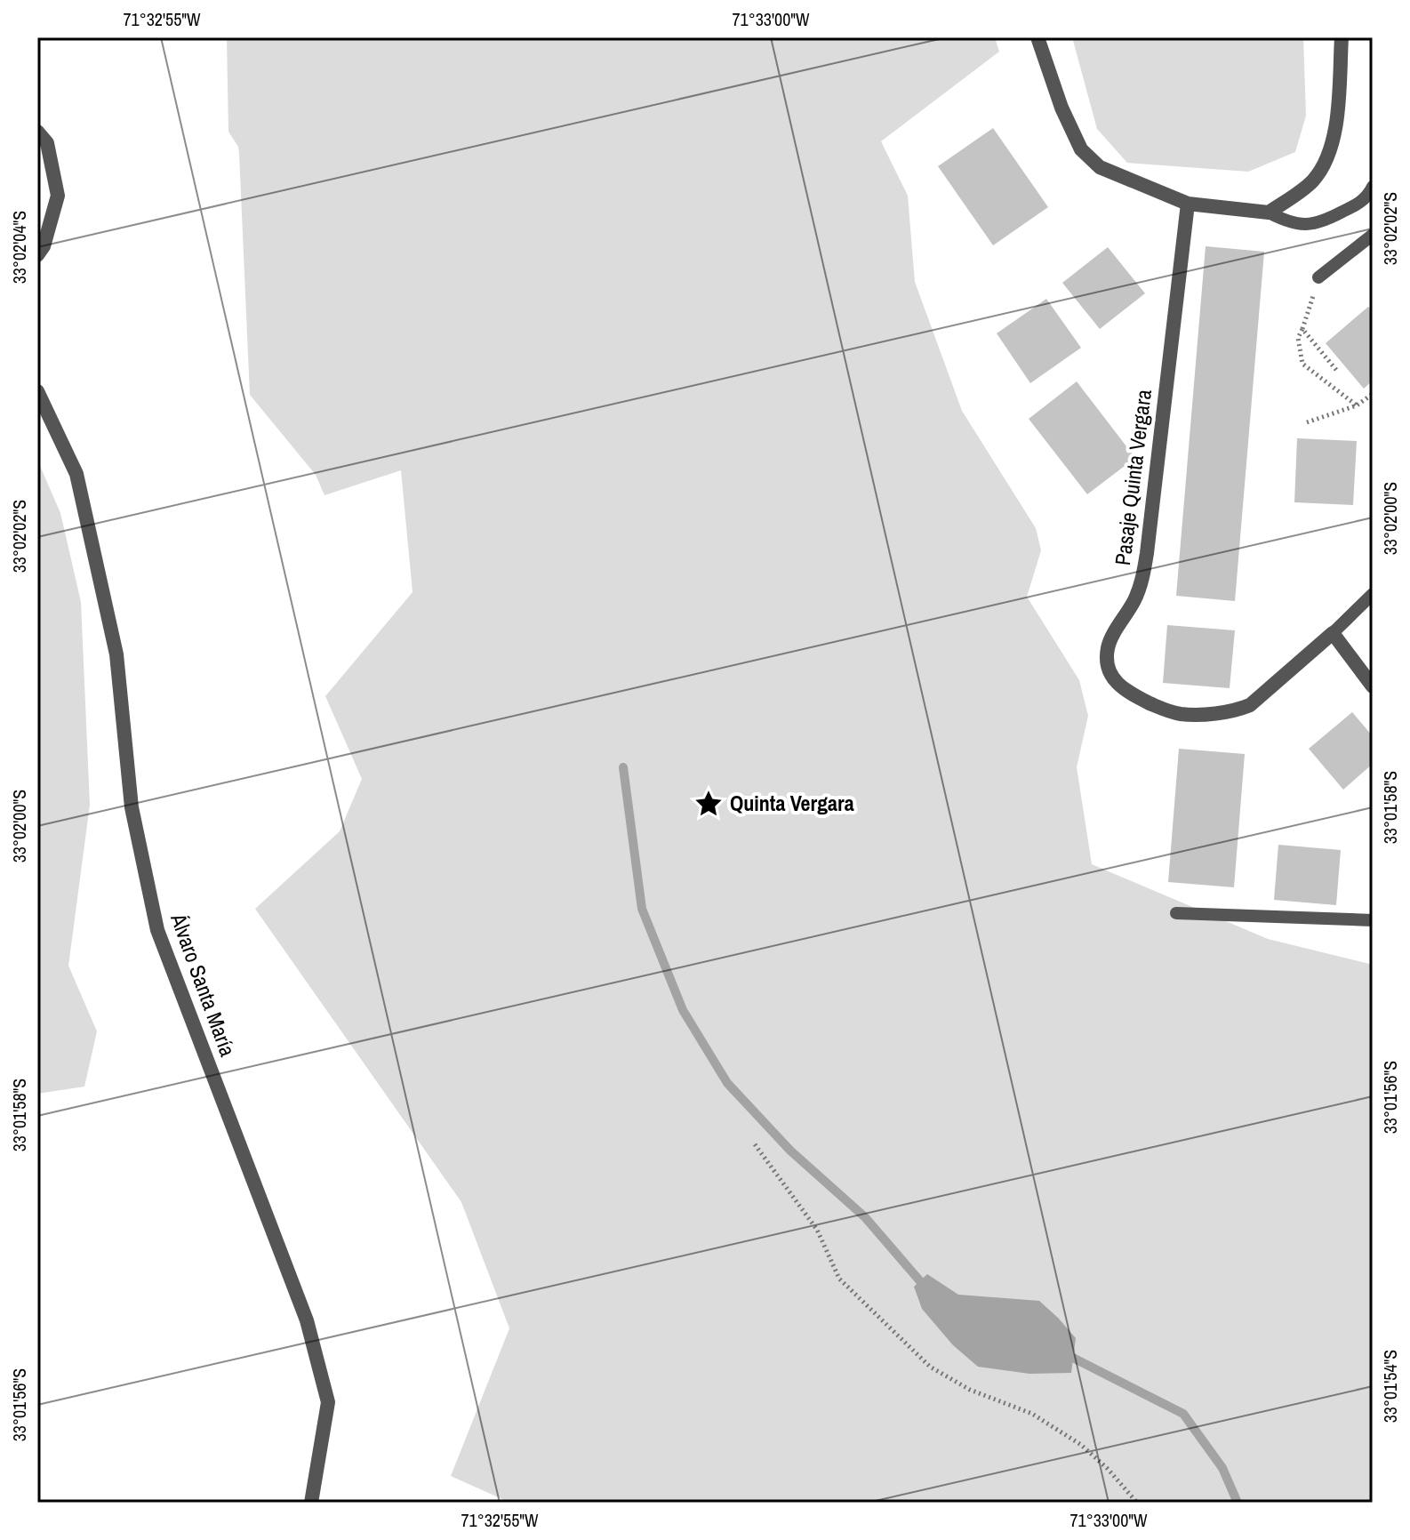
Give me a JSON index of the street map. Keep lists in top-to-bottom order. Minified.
{"streets":{"street":["Pasaje Quinta Vergara","Álvaro Santa María"]},"places":{"place":["Quinta Vergara"]},"coordinates":["71°32'55\"W","71°33'00\"W","33°02'02\"S","33°02'04\"S","33°02'00\"S","33°01'58\"S","33°01'56\"S","33°01'54\"S"]}
